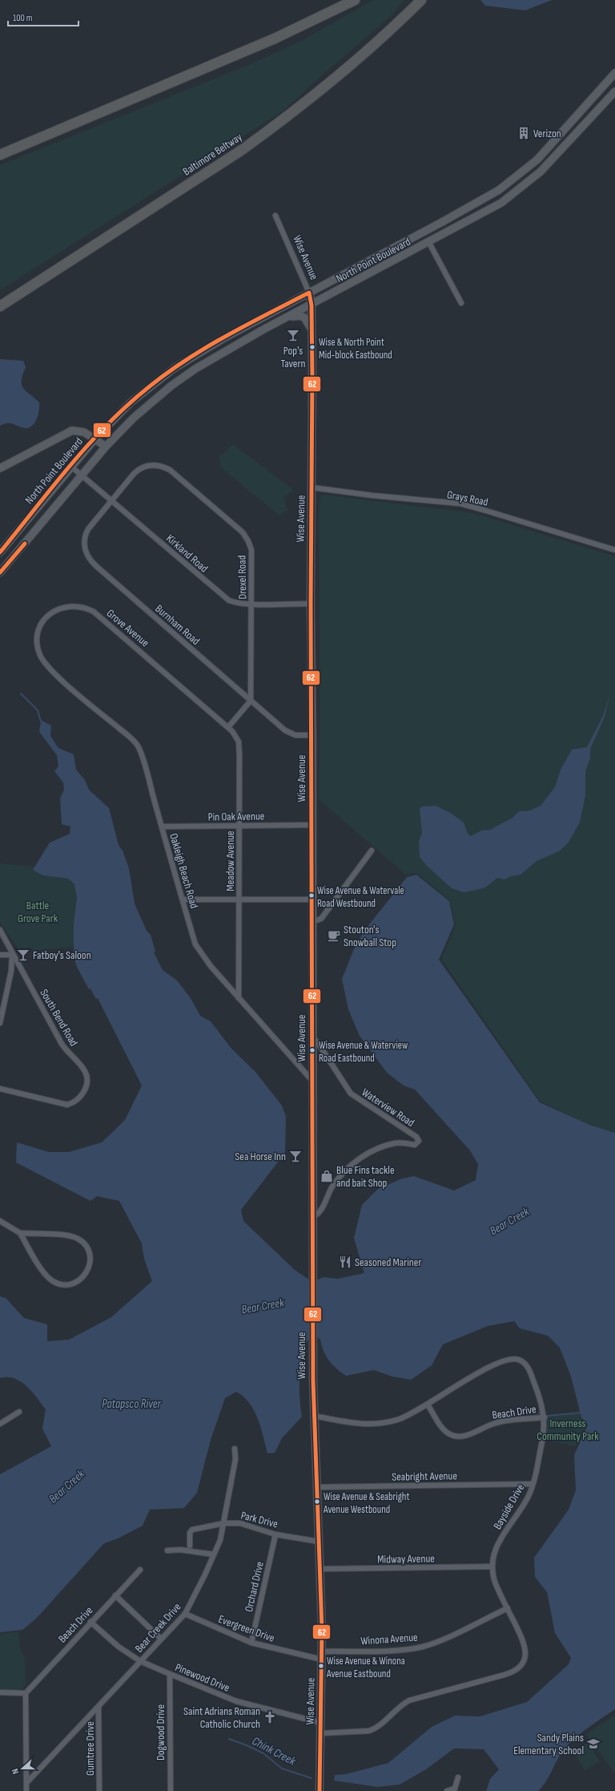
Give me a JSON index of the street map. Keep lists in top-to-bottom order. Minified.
{"streets":{"highway":["Baltimore Beltway"],"main road":["Wise Avenue","North Point Boulevard"],"street":["Grays Road","Kirkland Road","Drexel Road","Burnham Road","Grove Avenue","Pin Oak Avenue","Meadow Avenue","Oakleigh Beach Road","South Bend Road","Waterview Road","Beach Drive","Seabright Avenue","Bayside Drive","Park Drive","Midway Avenue","Orchard Drive","Bear Creek Drive","Evergreen Drive","Winona Avenue","Pinewood Drive","Dogwood Drive","Gumtree Drive"]},"crossings":[["Wise Avenue","North Point Boulevard"],["Wise Avenue","Grays Road"],["Wise Avenue","Kirkland Road"],["Wise Avenue","Burnham Road"],["Wise Avenue","Pin Oak Avenue"],["Wise Avenue","Oakleigh Beach Road"],["Wise Avenue","Waterview Road"],["Wise Avenue","Seabright Avenue"],["Wise Avenue","Bayside Drive"],["Wise Avenue","Park Drive"],["Wise Avenue","Midway Avenue"],["Wise Avenue","Evergreen Drive"],["Wise Avenue","Winona Avenue"],["Wise Avenue","Pinewood Drive"],["North Point Boulevard","Kirkland Road"],["Kirkland Road","Drexel Road"],["Kirkland Road","Burnham Road"],["Drexel Road","Burnham Road"],["Grove Avenue","Meadow Avenue"],["Grove Avenue","Oakleigh Beach Road"],["Pin Oak Avenue","Meadow Avenue"],["Pin Oak Avenue","Oakleigh Beach Road"],["Meadow Avenue","Oakleigh Beach Road"],["Beach Drive","Bayside Drive"],["Beach Drive","Pinewood Drive"],["Seabright Avenue","Bayside Drive"],["Bayside Drive","Midway Avenue"],["Bayside Drive","Winona Avenue"],["Park Drive","Orchard Drive"],["Park Drive","Bear Creek Drive"],["Orchard Drive","Evergreen Drive"],["Bear Creek Drive","Evergreen Drive"],["Bear Creek Drive","Pinewood Drive"],["Bear Creek Drive","Gumtree Drive"],["Evergreen Drive","Winona Avenue"],["Pinewood Drive","Dogwood Drive"]],"water":["Bear Creek","Patapsco River","Chink Creek"],"parks":["Battle Grove Park","Inverness Community Park"],"places":{"building":["Verizon"],"bar":["Pop's Tavern","Fatboy's Saloon","Sea Horse Inn"],"other":["Wise & North Point Mid-block Eastbound","Wise Avenue & Watervale Road Westbound","Wise Avenue & Waterview Road Eastbound","Wise Avenue & Seabright Avenue Westbound","Wise Avenue & Winona Avenue Eastbound"],"cafe":["Stouton's Snowball Stop"],"shop":["Blue Fins tackle and bait Shop"],"restaurant":["Seasoned Mariner"],"church":["Saint Adrians Roman Catholic Church"],"school or university":["Sandy Plains Elementary School"]},"lines":["transit line 62"],"scale_bar":"100 m","north":"left"}
